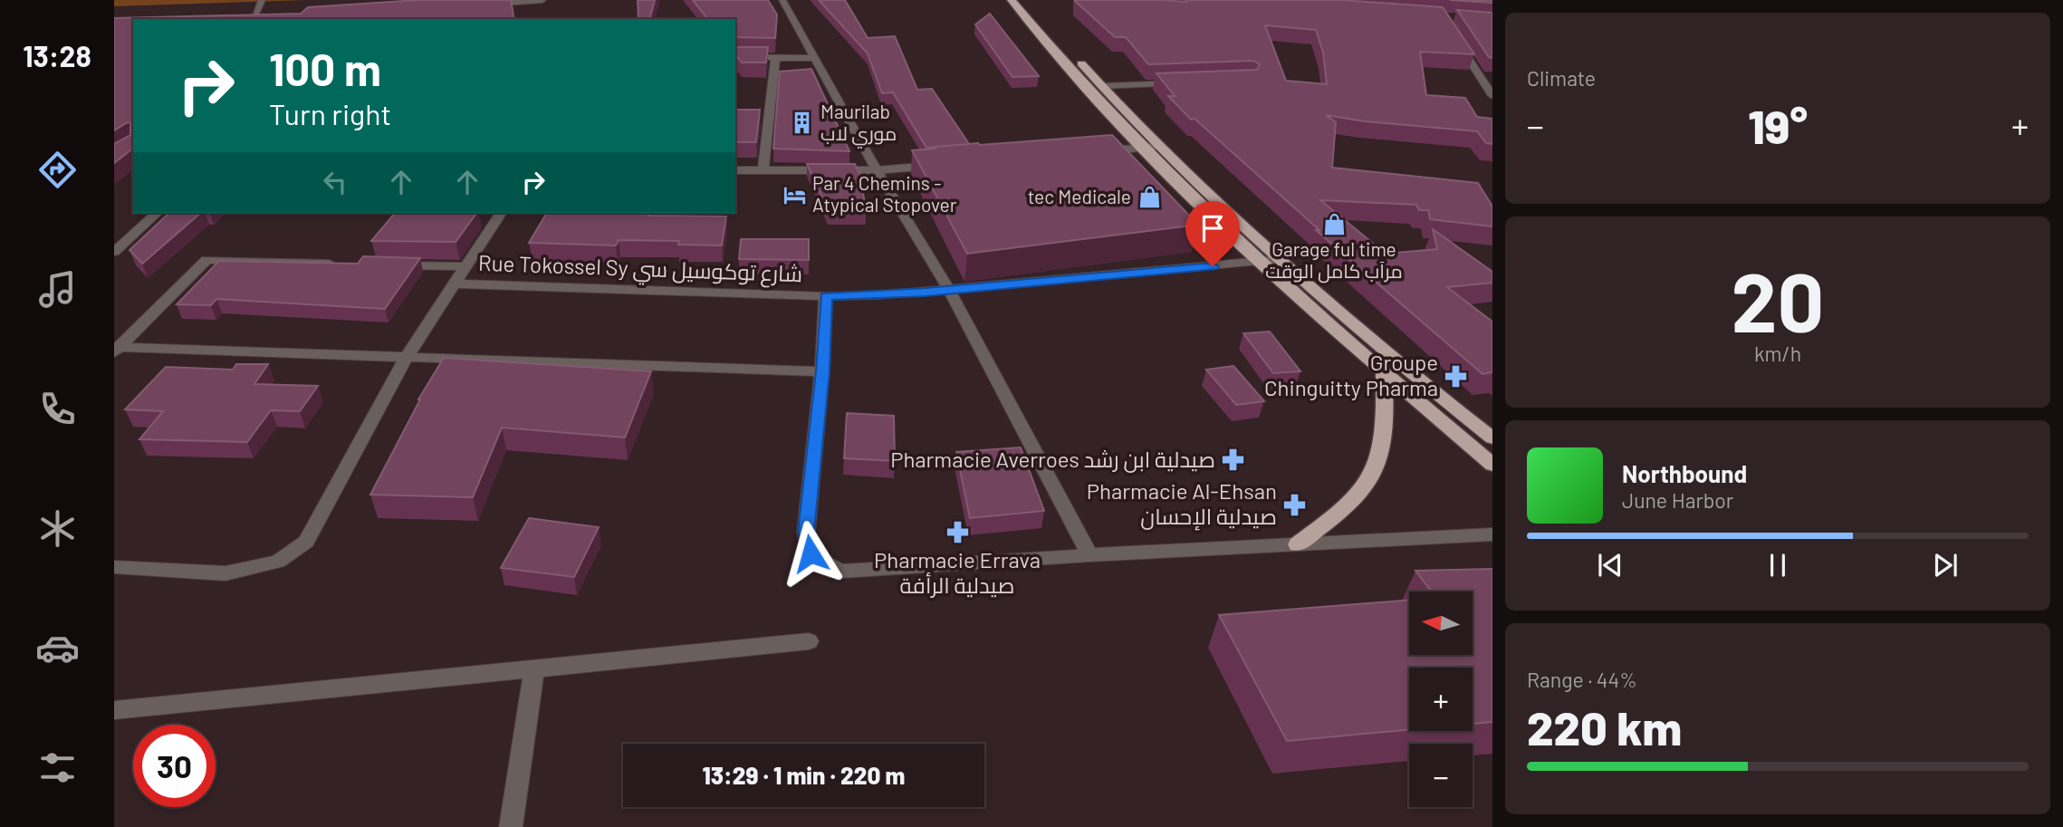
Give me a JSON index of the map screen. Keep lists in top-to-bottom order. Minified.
{"streets":{"street":["Rue Tokossel Sy شارع توكوسيل سي"]},"places":{"building":["Maurilab موري لاب"],"hotel":["Par 4 Chemins - Atypical Stopover"],"shop":["tec Medicale","Garage ful time مرآب كامل الوقت"],"pharmacy":["Groupe Chinguitty Pharma","Pharmacie Averroes صيدلية ابن رشد","Pharmacie Al-Ehsan صيدلية الإحسان","Pharmacie Errava صيدلية الرأفة"]},"north":"left","page":{"tabs":"13:28","tile":["Climate",["20","km/h"],["Range · 44%","220 km"]],"turn":["100 m","Turn right"],"heat":["−","19°","+"],"song":["Northbound","June Harbor"],"map_buttons":["+","−"],"limit":"30","trip":"13:29 · 1 min · 220 m"}}
